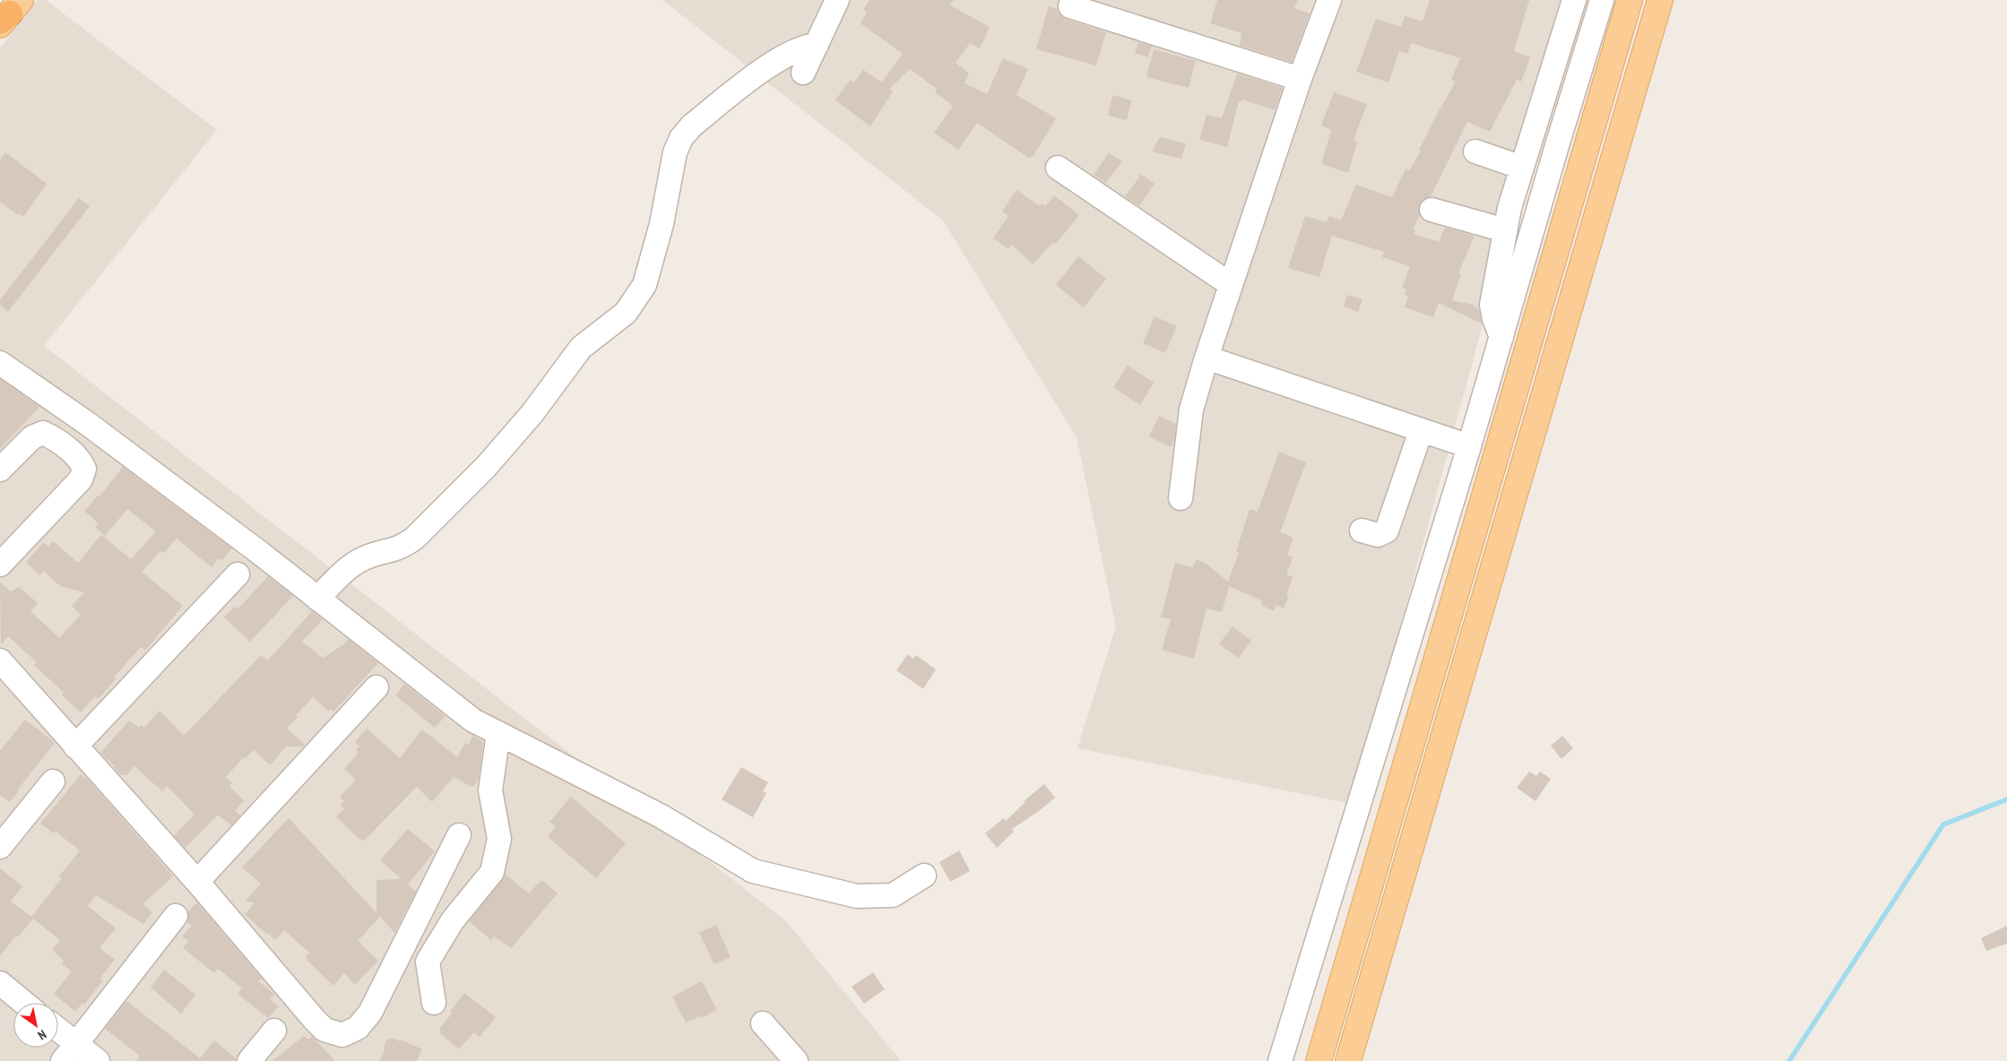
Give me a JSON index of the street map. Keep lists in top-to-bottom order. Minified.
{"north":"bottom right"}
